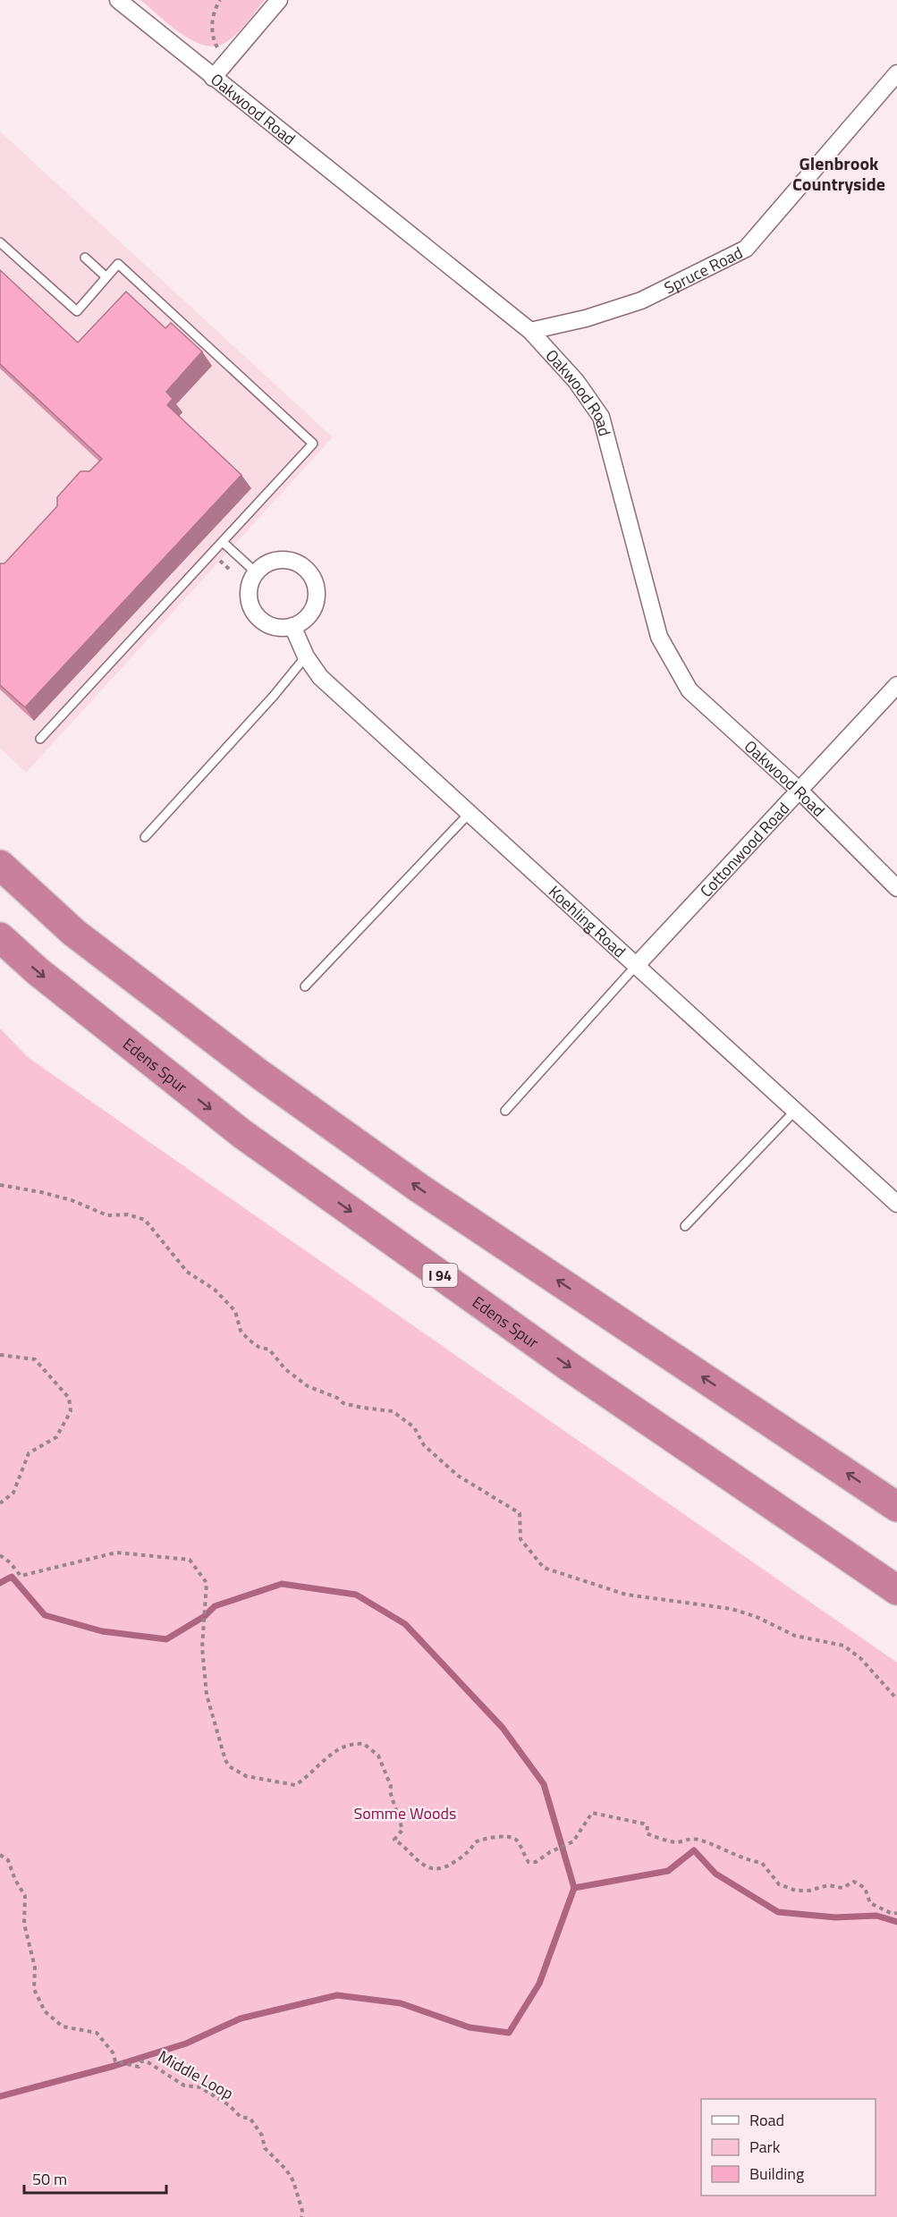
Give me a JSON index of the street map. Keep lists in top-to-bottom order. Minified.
{"streets":{"highway":["Edens Spur","I 94"],"street":["Oakwood Road","Spruce Road","Cottonwood Road","Koehling Road"],"path":["Middle Loop"]},"crossings":[["Oakwood Road","Spruce Road"],["Oakwood Road","Cottonwood Road"],["Cottonwood Road","Koehling Road"]],"districts":["Glenbrook Countryside"],"parks":["Somme Woods"],"legend":["Road","Park","Building"],"scale_bar":"50 m"}
